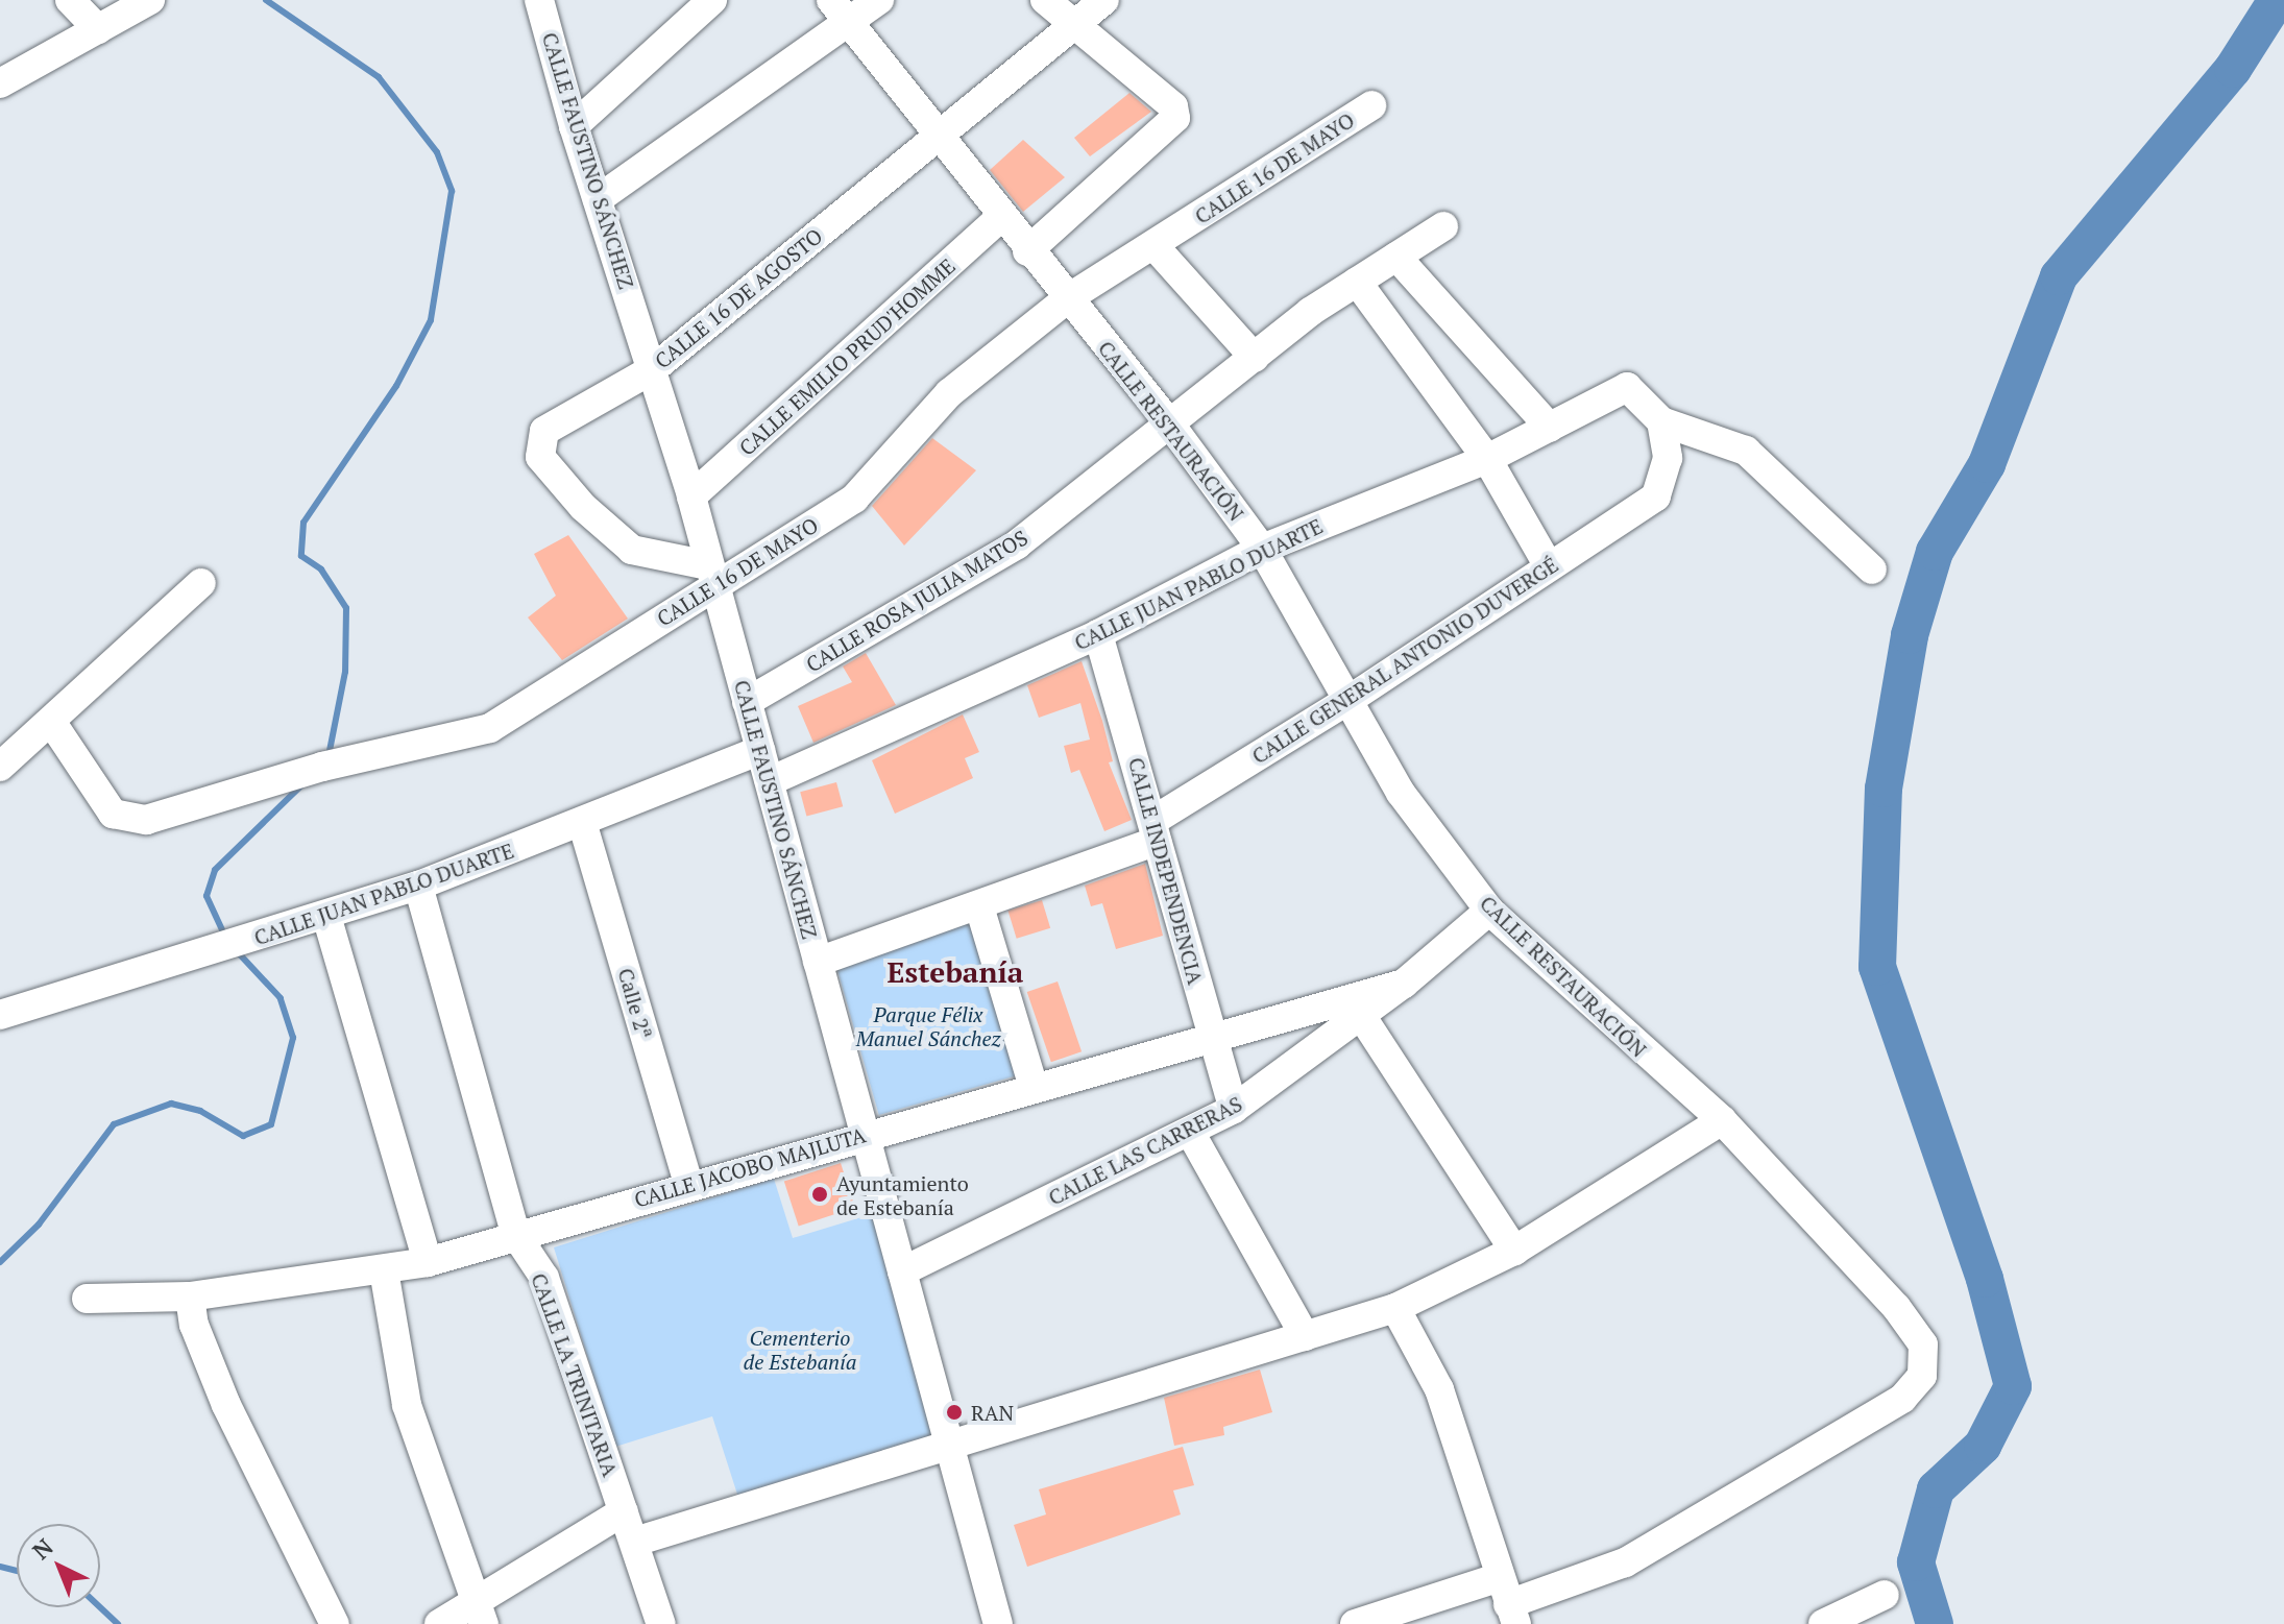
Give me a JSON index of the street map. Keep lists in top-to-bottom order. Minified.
{"streets":{"street":["CALLE FAUSTINO SÁNCHEZ","CALLE 16 DE MAYO","CALLE 16 DE AGOSTO","CALLE EMILIO PRUD'HOMME","CALLE RESTAURACIÓN","CALLE JUAN PABLO DUARTE","CALLE ROSA JULIA MATOS","CALLE GENERAL ANTONIO DUVERGÉ","CALLE INDEPENDENCIA","Calle 2ª","CALLE LAS CARRERAS","CALLE JACOBO MAJLUTA","CALLE LA TRINITARIA"]},"crossings":[["CALLE FAUSTINO SÁNCHEZ","CALLE 16 DE MAYO"],["CALLE FAUSTINO SÁNCHEZ","CALLE 16 DE AGOSTO"],["CALLE FAUSTINO SÁNCHEZ","CALLE EMILIO PRUD'HOMME"],["CALLE FAUSTINO SÁNCHEZ","CALLE JUAN PABLO DUARTE"],["CALLE FAUSTINO SÁNCHEZ","CALLE ROSA JULIA MATOS"],["CALLE FAUSTINO SÁNCHEZ","CALLE GENERAL ANTONIO DUVERGÉ"],["CALLE FAUSTINO SÁNCHEZ","CALLE LAS CARRERAS"],["CALLE FAUSTINO SÁNCHEZ","CALLE JACOBO MAJLUTA"],["CALLE 16 DE MAYO","CALLE 16 DE AGOSTO"],["CALLE 16 DE MAYO","CALLE RESTAURACIÓN"],["CALLE 16 DE AGOSTO","CALLE RESTAURACIÓN"],["CALLE EMILIO PRUD'HOMME","CALLE RESTAURACIÓN"],["CALLE RESTAURACIÓN","CALLE JUAN PABLO DUARTE"],["CALLE RESTAURACIÓN","CALLE ROSA JULIA MATOS"],["CALLE RESTAURACIÓN","CALLE GENERAL ANTONIO DUVERGÉ"],["CALLE RESTAURACIÓN","CALLE JACOBO MAJLUTA"],["CALLE JUAN PABLO DUARTE","CALLE GENERAL ANTONIO DUVERGÉ"],["CALLE JUAN PABLO DUARTE","CALLE INDEPENDENCIA"],["CALLE JUAN PABLO DUARTE","Calle 2ª"],["CALLE JUAN PABLO DUARTE","CALLE LA TRINITARIA"],["CALLE GENERAL ANTONIO DUVERGÉ","CALLE INDEPENDENCIA"],["CALLE INDEPENDENCIA","CALLE LAS CARRERAS"],["CALLE INDEPENDENCIA","CALLE JACOBO MAJLUTA"],["Calle 2ª","CALLE JACOBO MAJLUTA"],["CALLE LAS CARRERAS","CALLE JACOBO MAJLUTA"],["CALLE JACOBO MAJLUTA","CALLE LA TRINITARIA"]],"districts":["Estebanía"],"parks":["Parque Félix Manuel Sánchez","Cementerio de Estebanía"],"places":["Ayuntamiento de Estebanía","RAN"],"north":"top left"}
